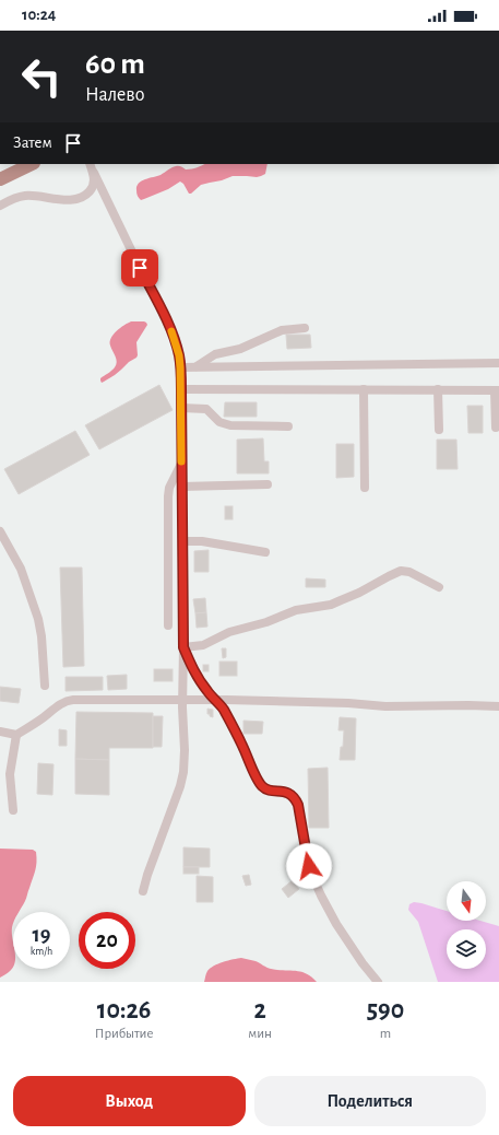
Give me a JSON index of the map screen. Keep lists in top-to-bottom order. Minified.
{"north":"bottom","page":{"status":"10:24","turn":["60 m","Налево"],"then":"Затем","speed":"19 km/h","limit":"20","eta":["10:26","Прибытие","2","мин","590","m"],"buttons":["Выход","Поделиться"]}}
